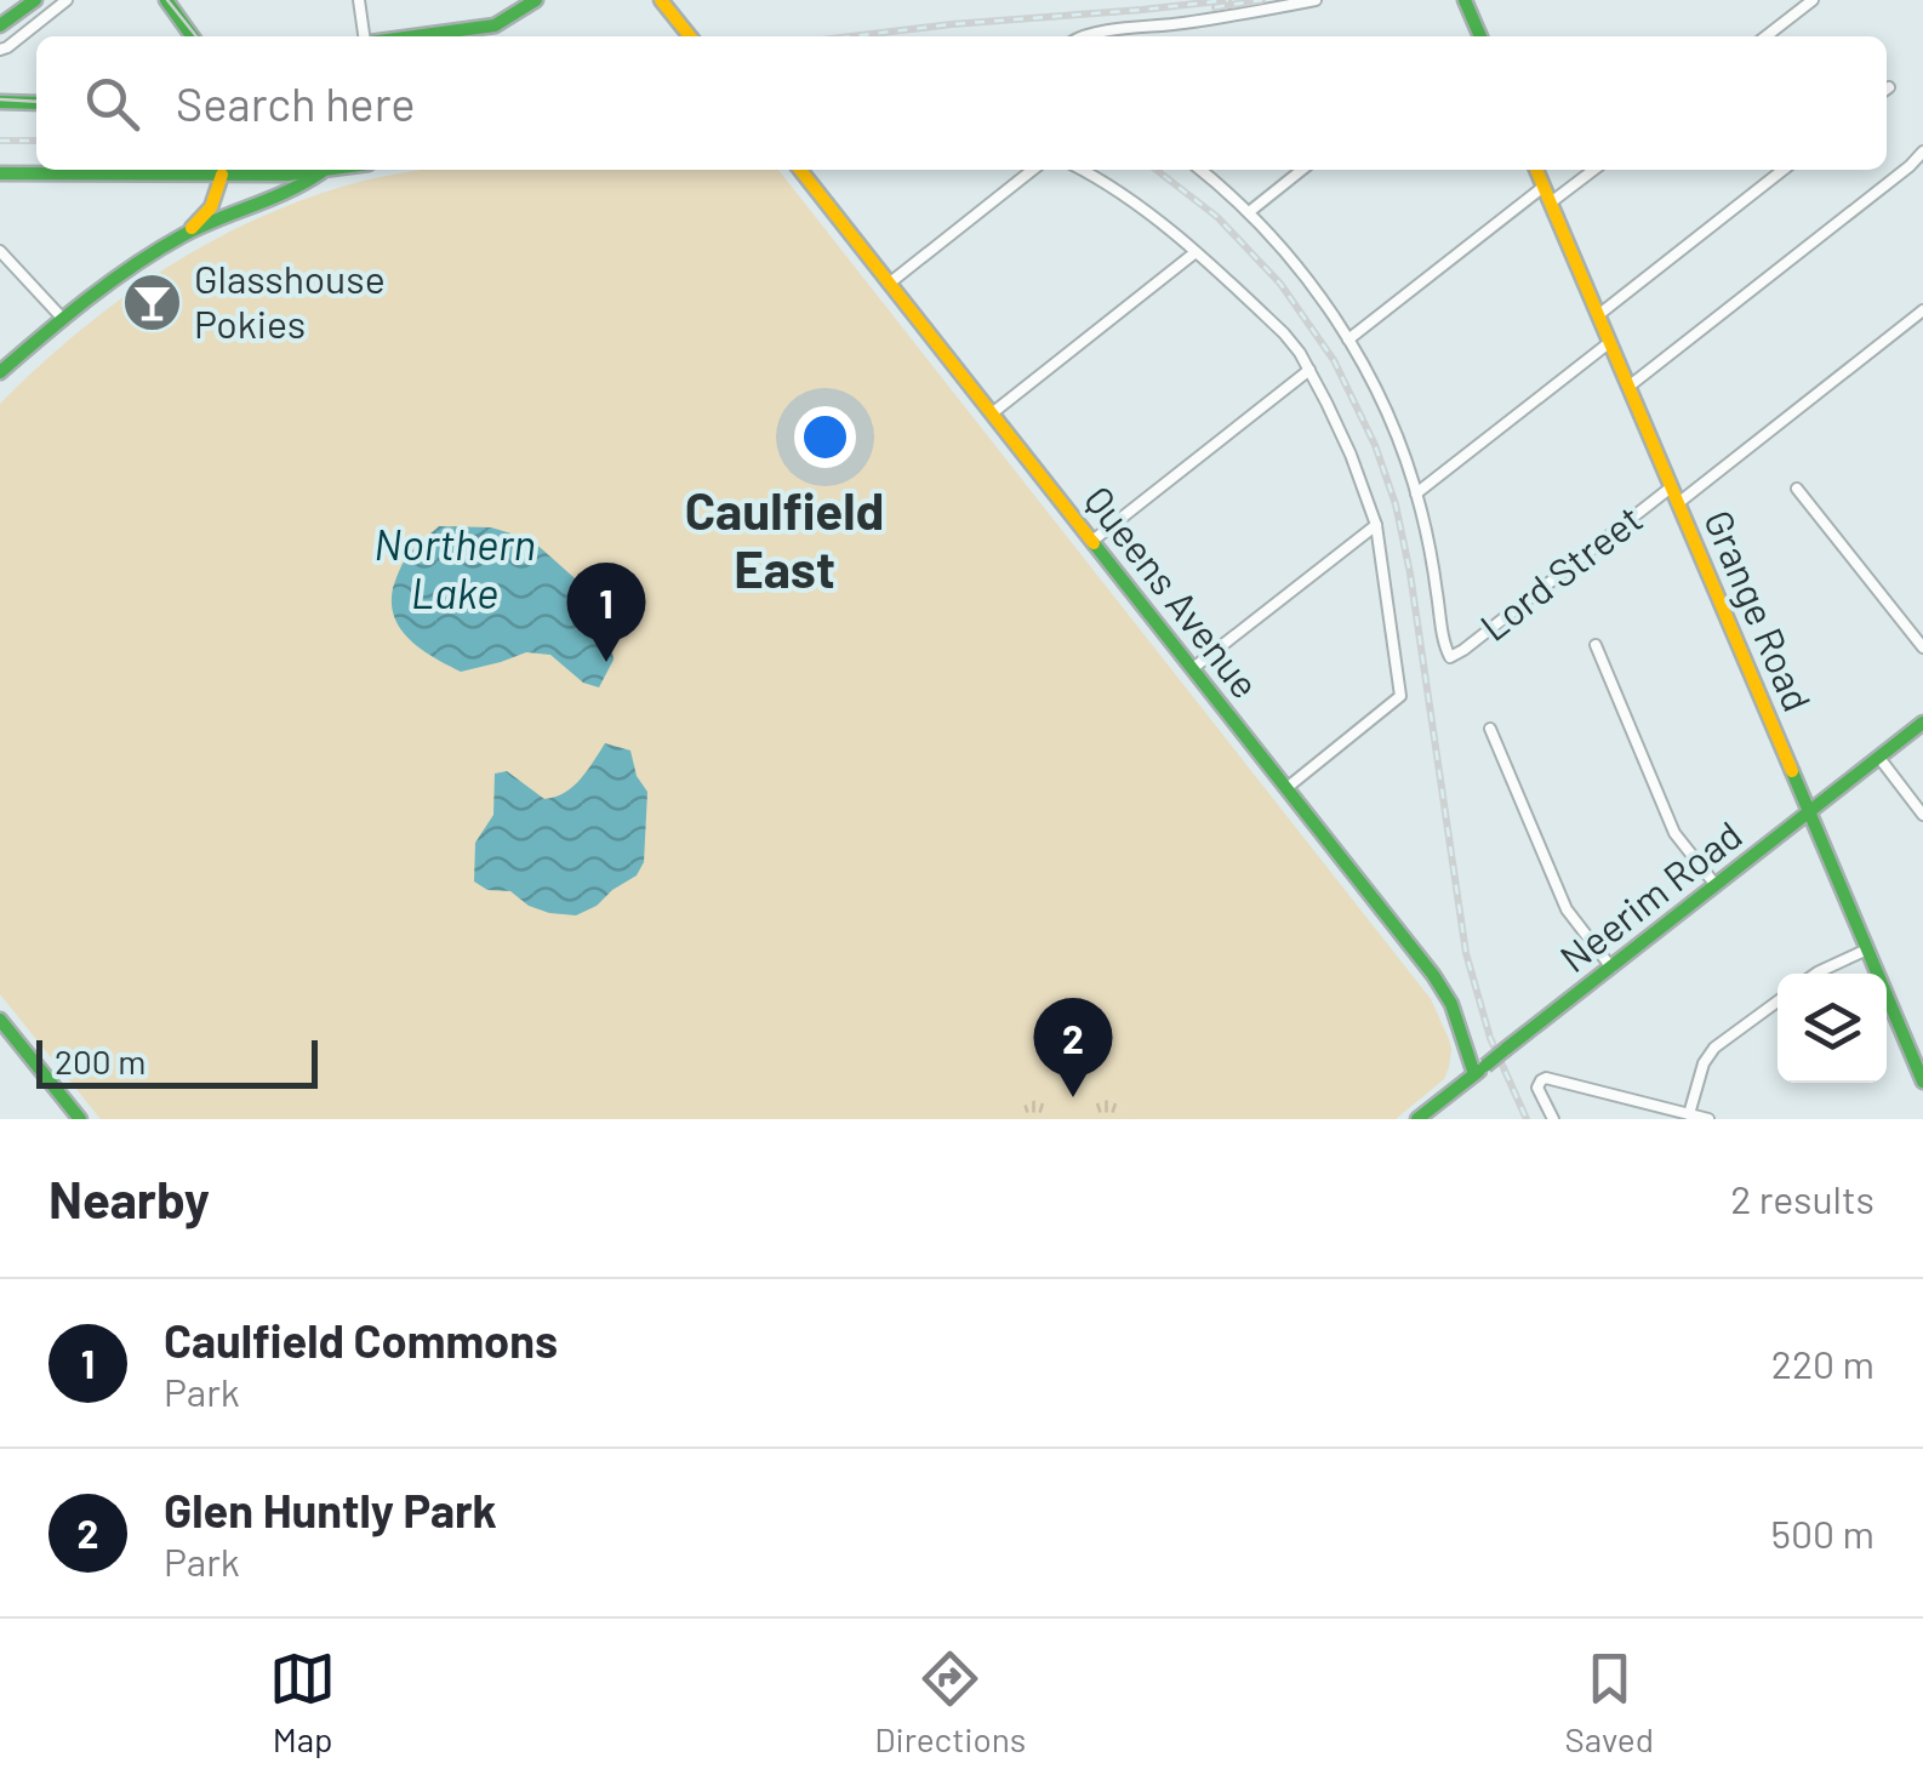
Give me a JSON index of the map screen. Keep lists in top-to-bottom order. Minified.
{"streets":{"main road":["Queens Avenue","Grange Road","Neerim Road"],"street":["Lord Street"]},"crossings":[["Lord Street","Grange Road"],["Queens Avenue","Neerim Road"],["Grange Road","Neerim Road"]],"districts":["Caulfield East"],"water":["Northern Lake"],"places":{"bar":["Glasshouse Pokies"]},"scale_bar":"200 m","page":{"search":"Search here","pins":["1","2"],"scale":"200 m","heading":["Nearby","2 results"],"list":[{"mark":"1","name":"Caulfield Commons","note":"Park","value":"220 m"},{"mark":"2","name":"Glen Huntly Park","note":"Park","value":"500 m"}],"nav":["Map","Directions","Saved"]}}
